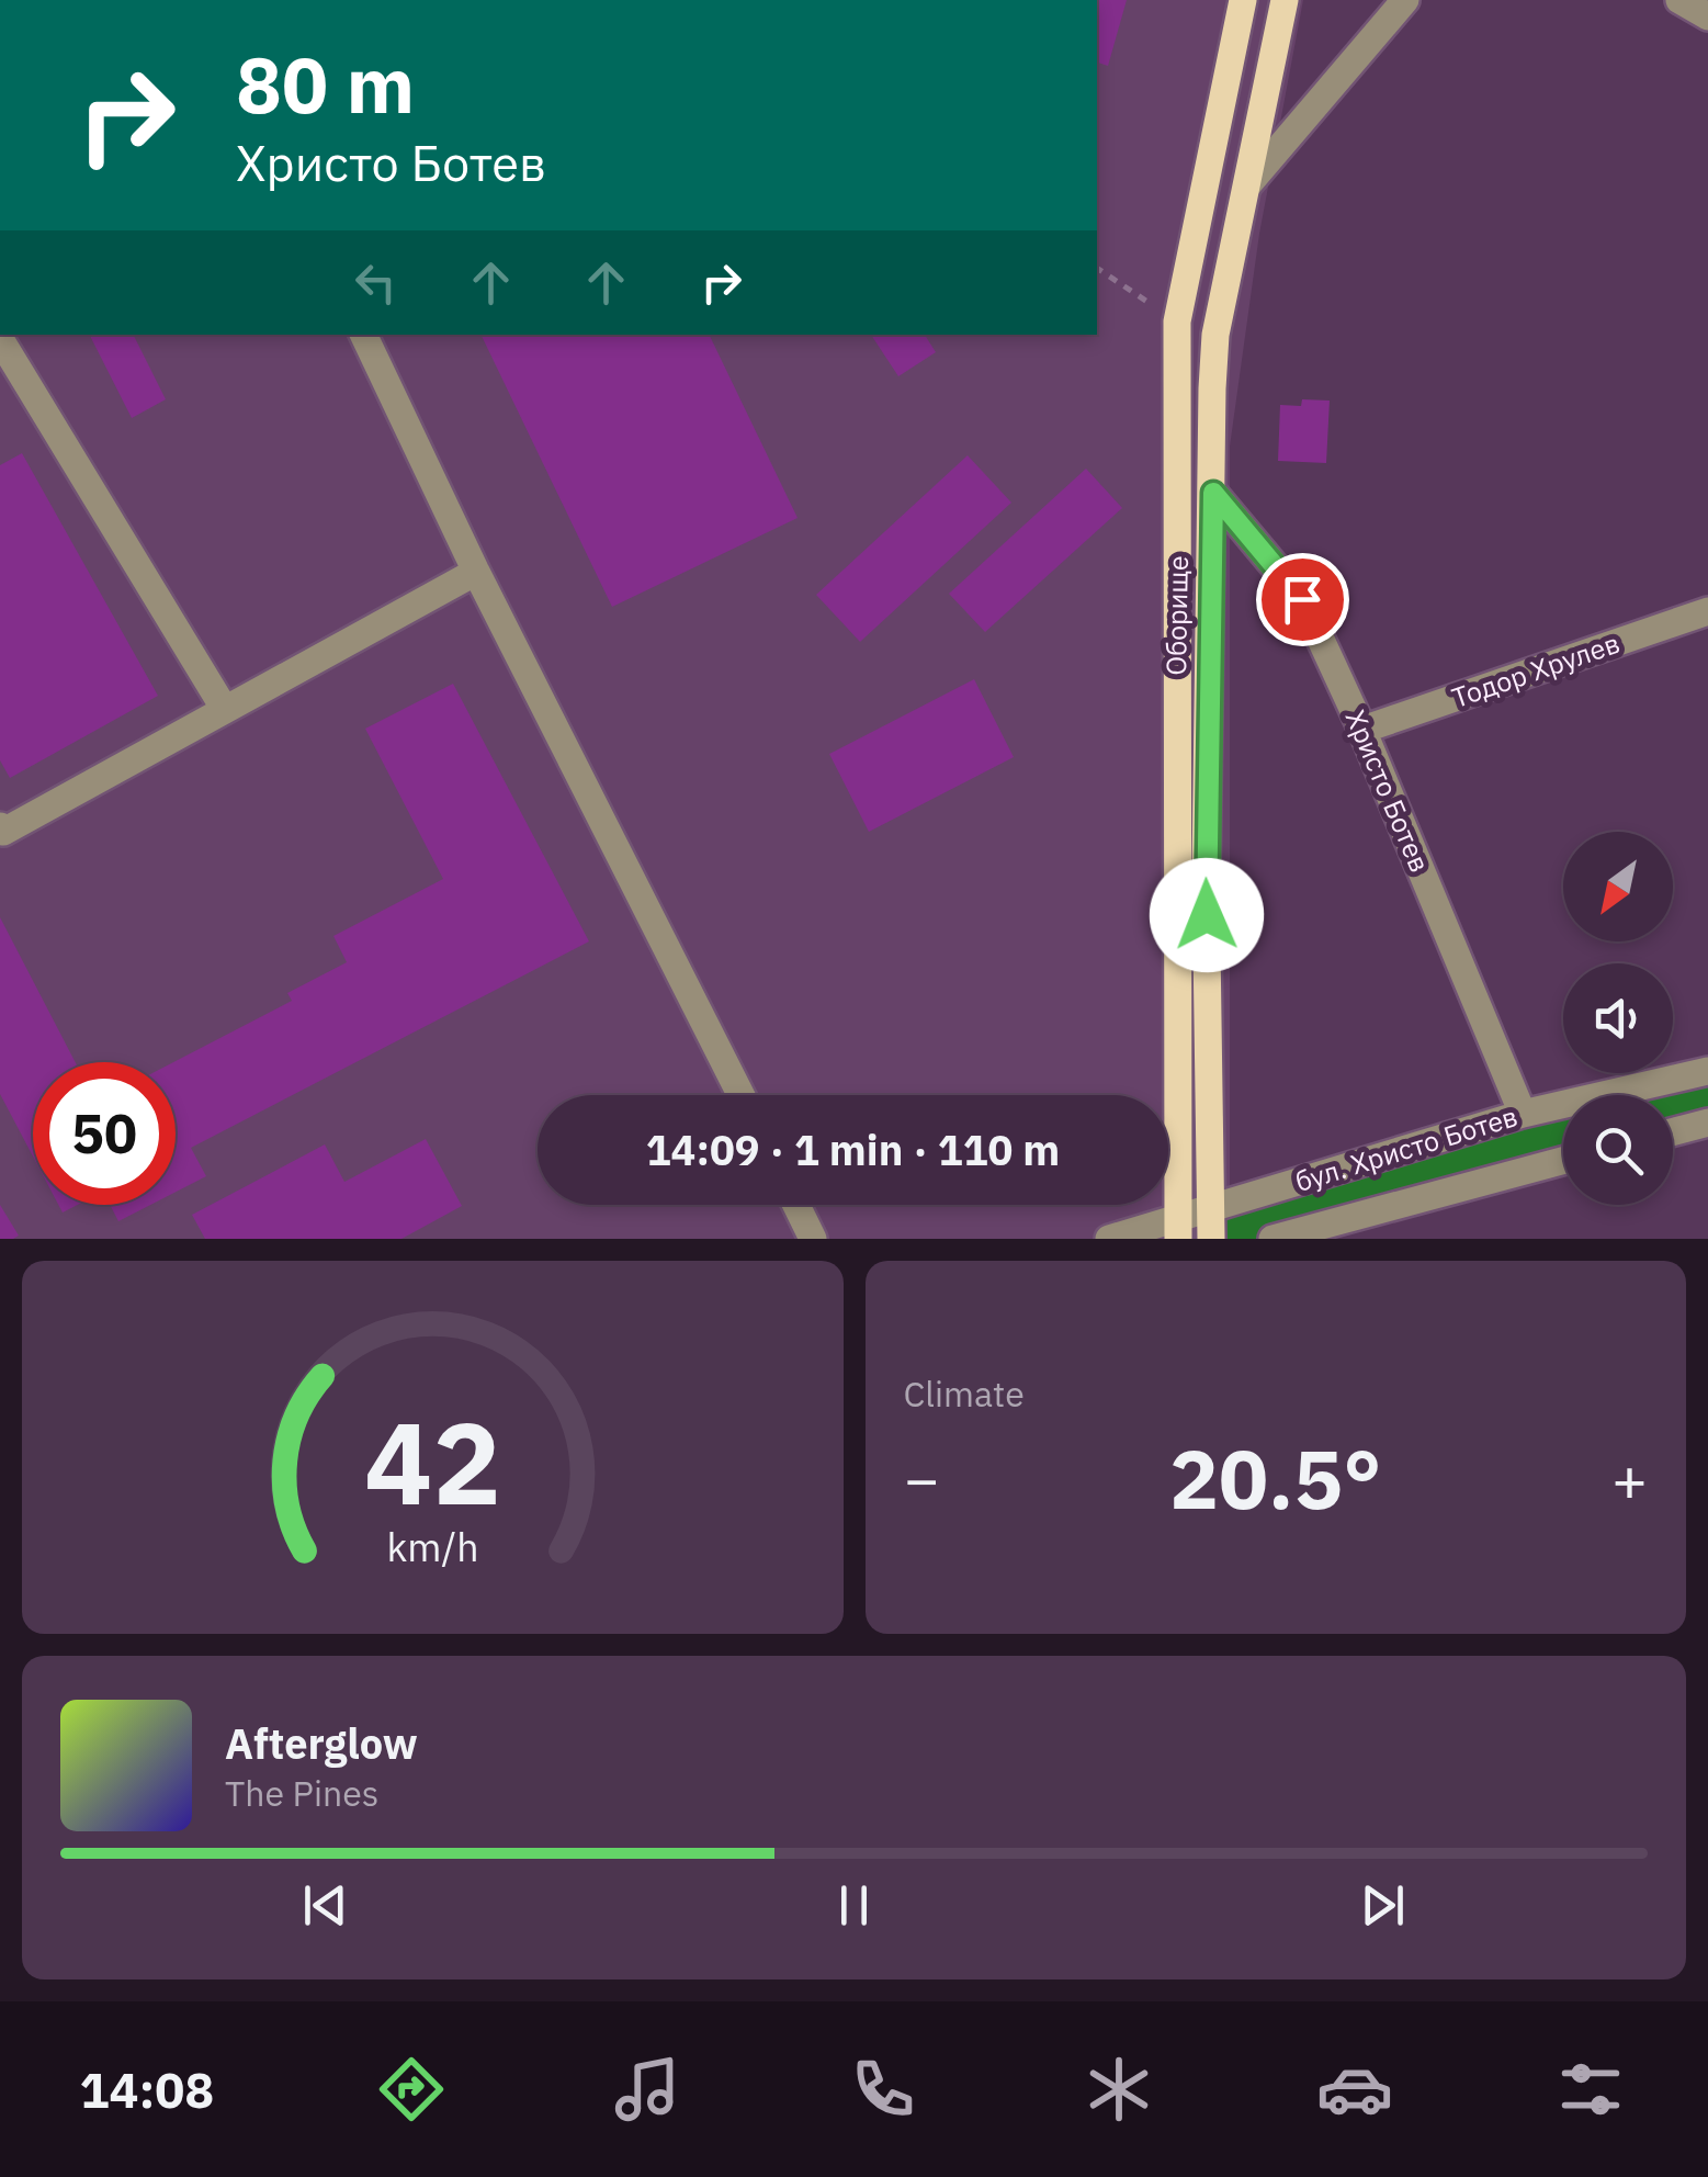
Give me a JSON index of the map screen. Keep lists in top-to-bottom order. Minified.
{"streets":{"main road":["Оборище"],"street":["Тодор Хрулев","Христо Ботев","бул. Христо Ботев"]},"crossings":[["Оборище","Христо Ботев"],["Оборище","бул. Христо Ботев"],["Тодор Хрулев","Христо Ботев"],["Христо Ботев","бул. Христо Ботев"]],"north":"bottom left","page":{"turn":["80 m","Христо Ботев"],"limit":"50","trip":"14:09 · 1 min · 110 m","tile":"Climate","heat":["−","20.5°","+"],"song":["Afterglow","The Pines"],"tabs":"14:08","gauge":["42","km/h"]}}
